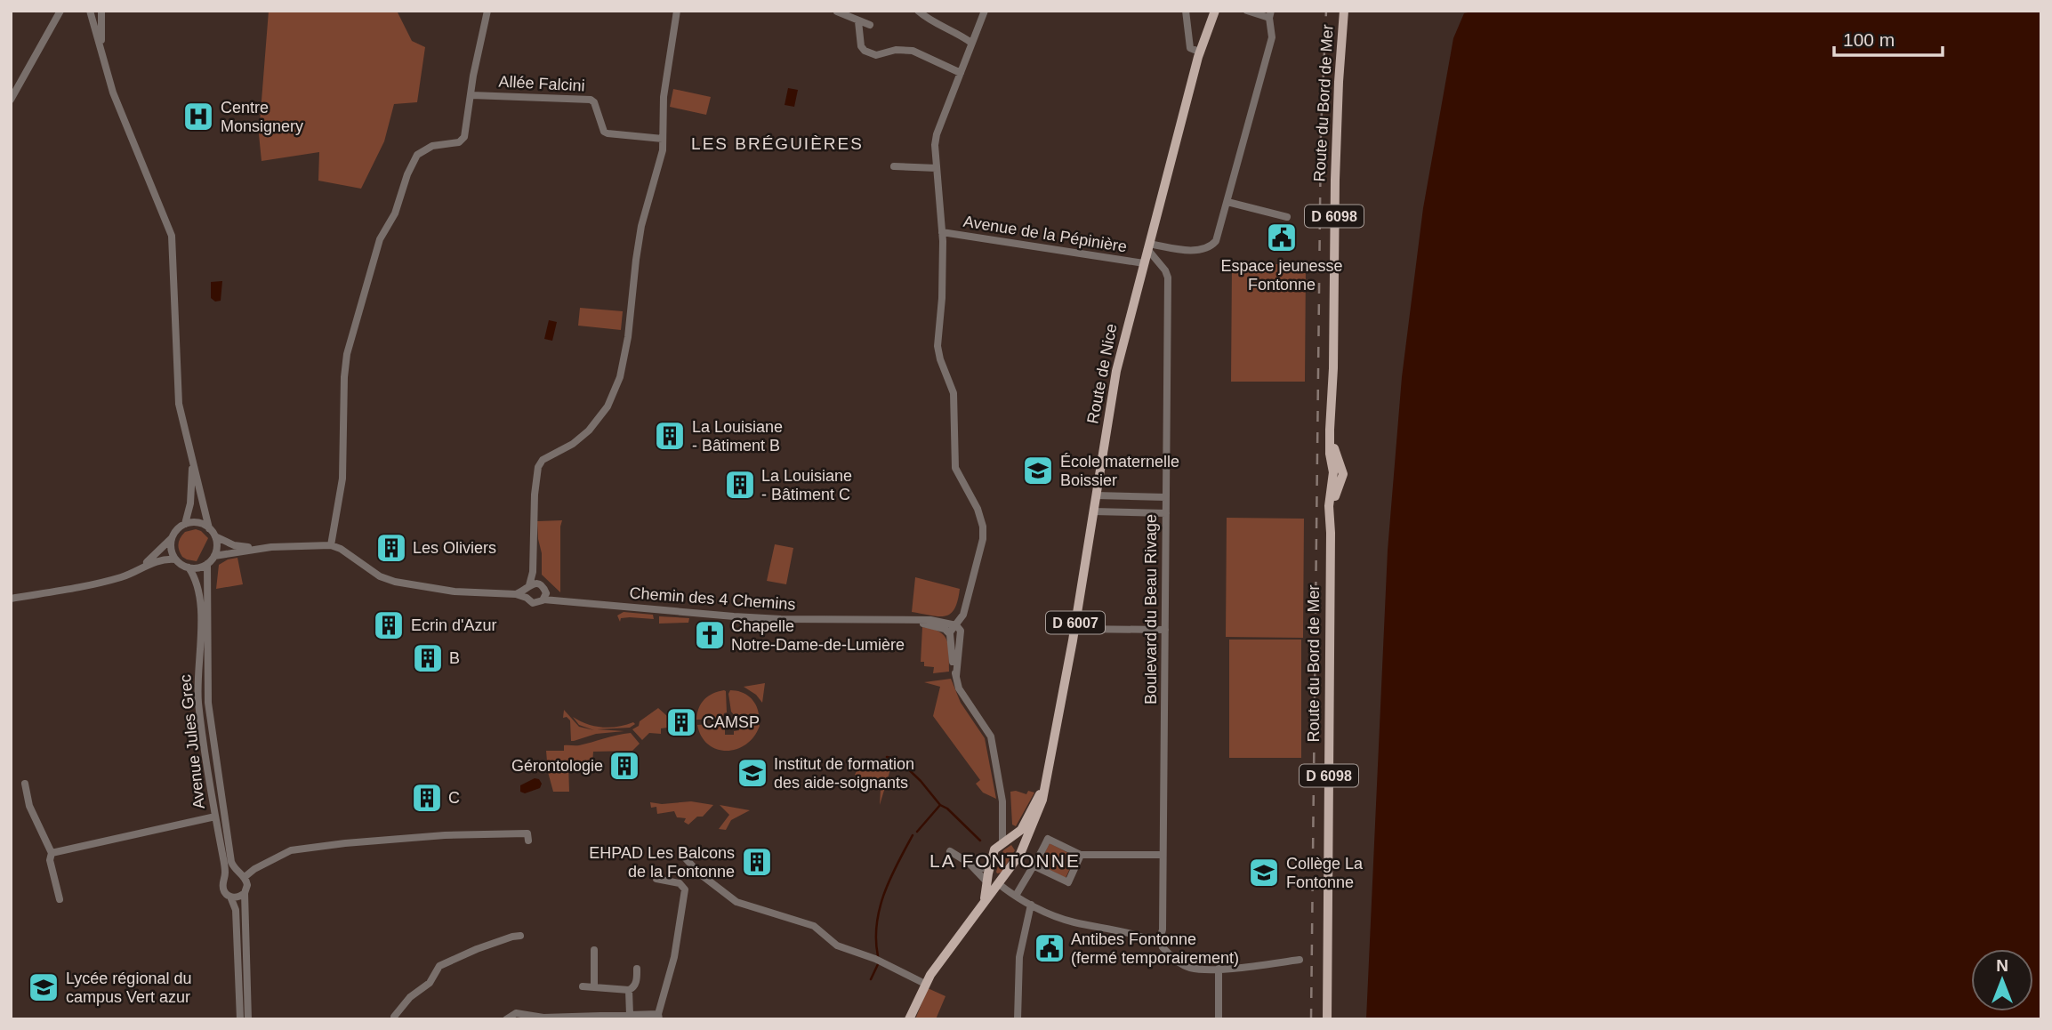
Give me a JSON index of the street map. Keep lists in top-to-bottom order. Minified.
{"streets":{"main road":["Route du Bord de Mer","D 6098","Route de Nice","D 6007"],"street":["Allée Falcini","Avenue de la Pépinière","Chemin des 4 Chemins","Boulevard du Beau Rivage","Avenue Jules Grec"]},"crossings":[["Avenue de la Pépinière","Route de Nice"],["Route de Nice","Boulevard du Beau Rivage"],["Route de Nice","D 6007"]],"districts":["LES BRÉGUIÈRES","LA FONTONNE"],"places":{"hospital":["Centre Monsignery"],"public building":["Espace jeunesse Fontonne","Antibes Fontonne (fermé temporairement)"],"building":["La Louisiane - Bâtiment B","La Louisiane - Bâtiment C","Les Oliviers","Ecrin d'Azur","B","CAMSP","Gérontologie","C","EHPAD Les Balcons de la Fontonne"],"school or university":["École maternelle Boissier","Institut de formation des aide-soignants","Collège La Fontonne","Lycée régional du campus Vert azur"],"church":["Chapelle Notre-Dame-de-Lumière"]},"scale_bar":"100 m","north":"top"}
